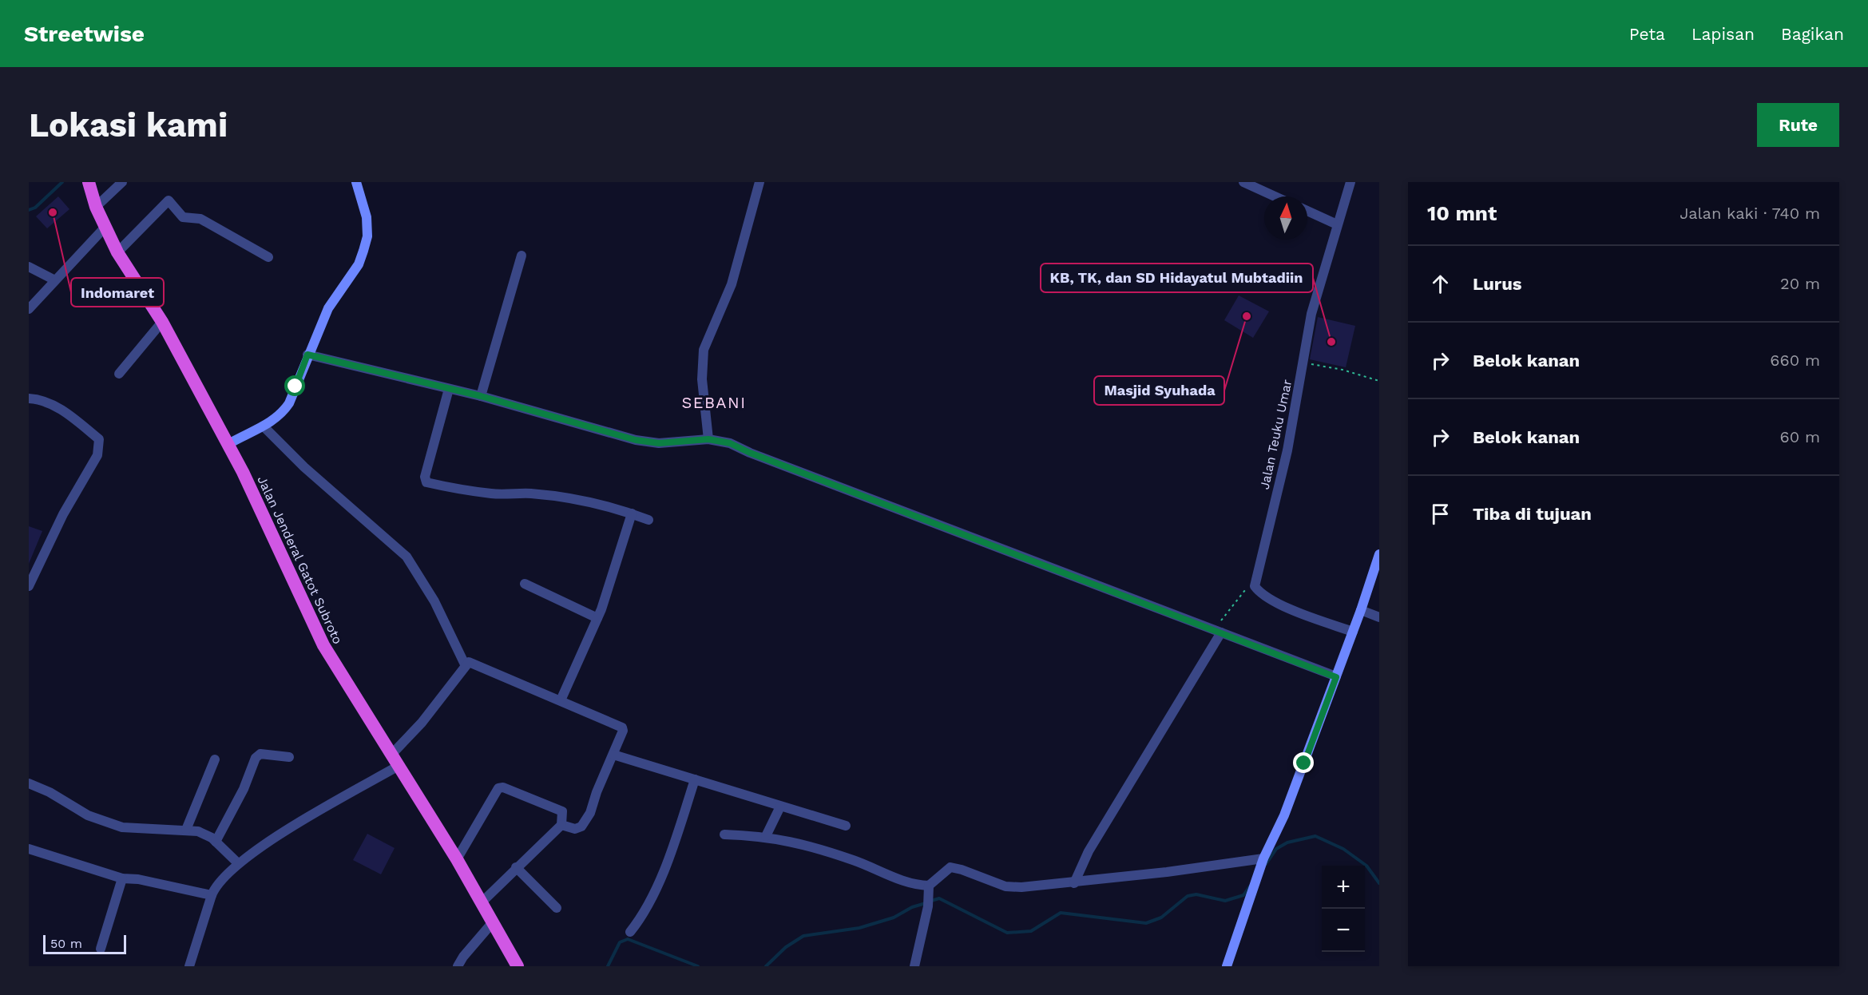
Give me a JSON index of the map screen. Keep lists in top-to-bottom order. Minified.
{"streets":{"highway":["Jalan Jenderal Gatot Subroto"],"street":["Jalan Teuku Umar"]},"districts":["SEBANI"],"places":["Indomaret","Masjid Syuhada","KB, TK, dan SD Hidayatul Mubtadiin"],"scale_bar":"50 m","north":"top","page":{"header":"Streetwise","nav":["Peta","Lapisan","Bagikan"],"buttons":"Rute","title":"Lokasi kami","heading":["10 mnt","Jalan kaki · 740 m"],"list":[["Lurus","20 m"],["Belok kanan","660 m"],["Belok kanan","60 m"],"Tiba di tujuan"],"map_buttons":["+","−"],"scale":"50 m"}}
